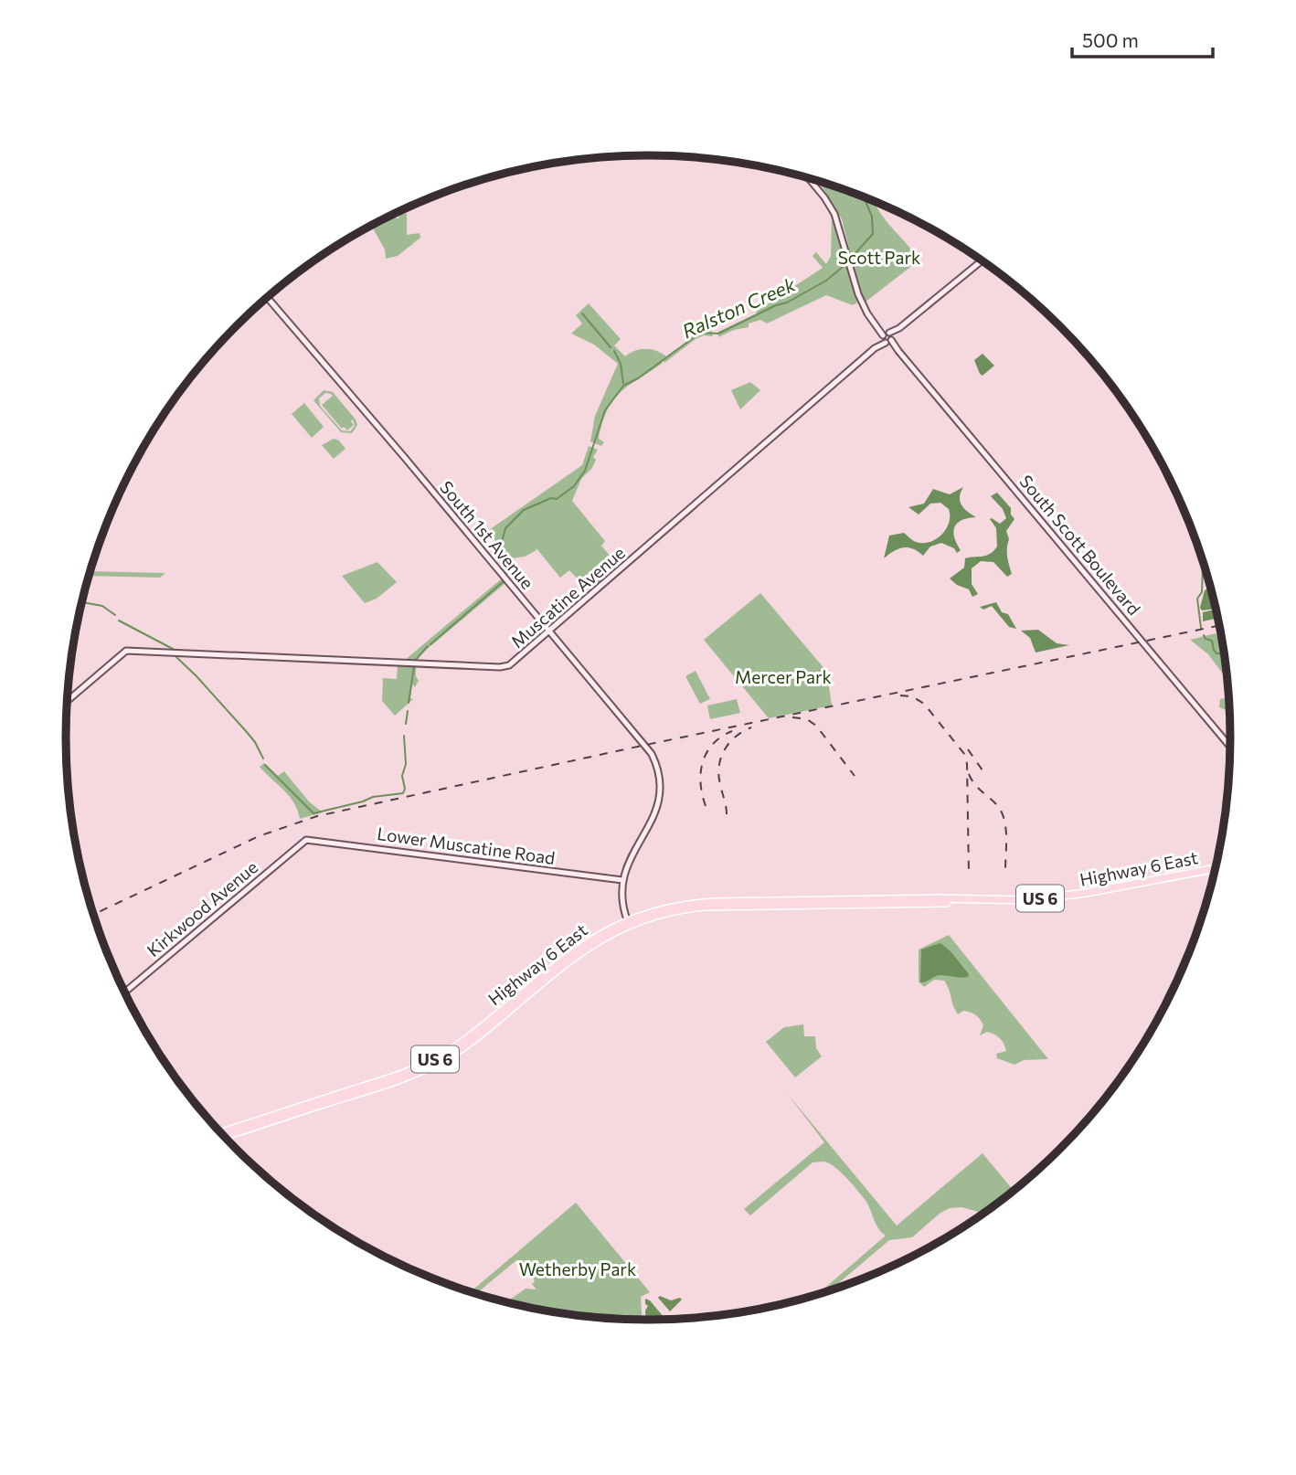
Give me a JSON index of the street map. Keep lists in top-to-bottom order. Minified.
{"streets":{"main road":["South 1st Avenue","South Scott Boulevard","Muscatine Avenue","Lower Muscatine Road","Highway 6 East","US 6","Kirkwood Avenue"]},"crossings":[["South 1st Avenue","Muscatine Avenue"],["South 1st Avenue","Lower Muscatine Road"],["South 1st Avenue","Highway 6 East"],["South Scott Boulevard","Muscatine Avenue"],["Lower Muscatine Road","Kirkwood Avenue"]],"water":["Ralston Creek"],"parks":["Scott Park","Mercer Park","Wetherby Park"],"scale_bar":"500 m"}
